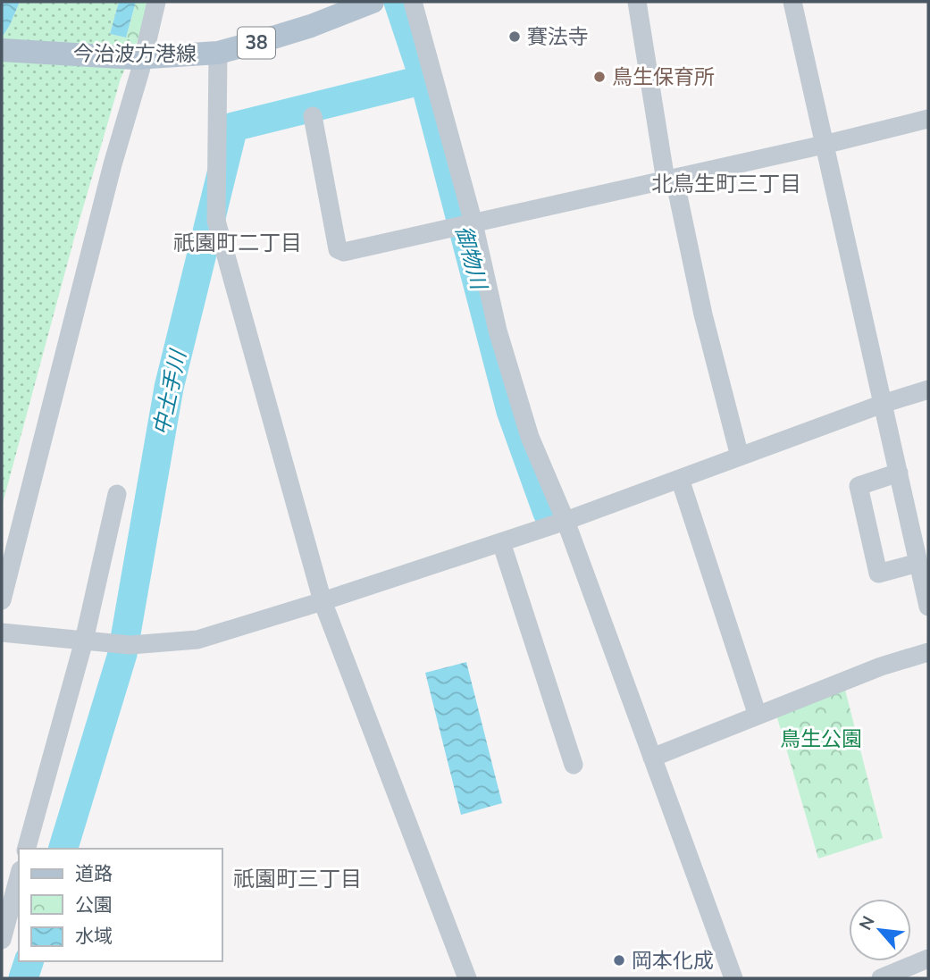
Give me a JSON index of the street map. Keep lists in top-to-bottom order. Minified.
{"streets":{"main road":["38","今治波方港線"]},"districts":["北鳥生町三丁目","祇園町二丁目","祇園町三丁目"],"water":["御物川","中土手川"],"parks":["鳥生公園"],"places":["賽法寺","鳥生保育所","岡本化成"],"legend":["道路","公園","水域"],"north":"top left"}
